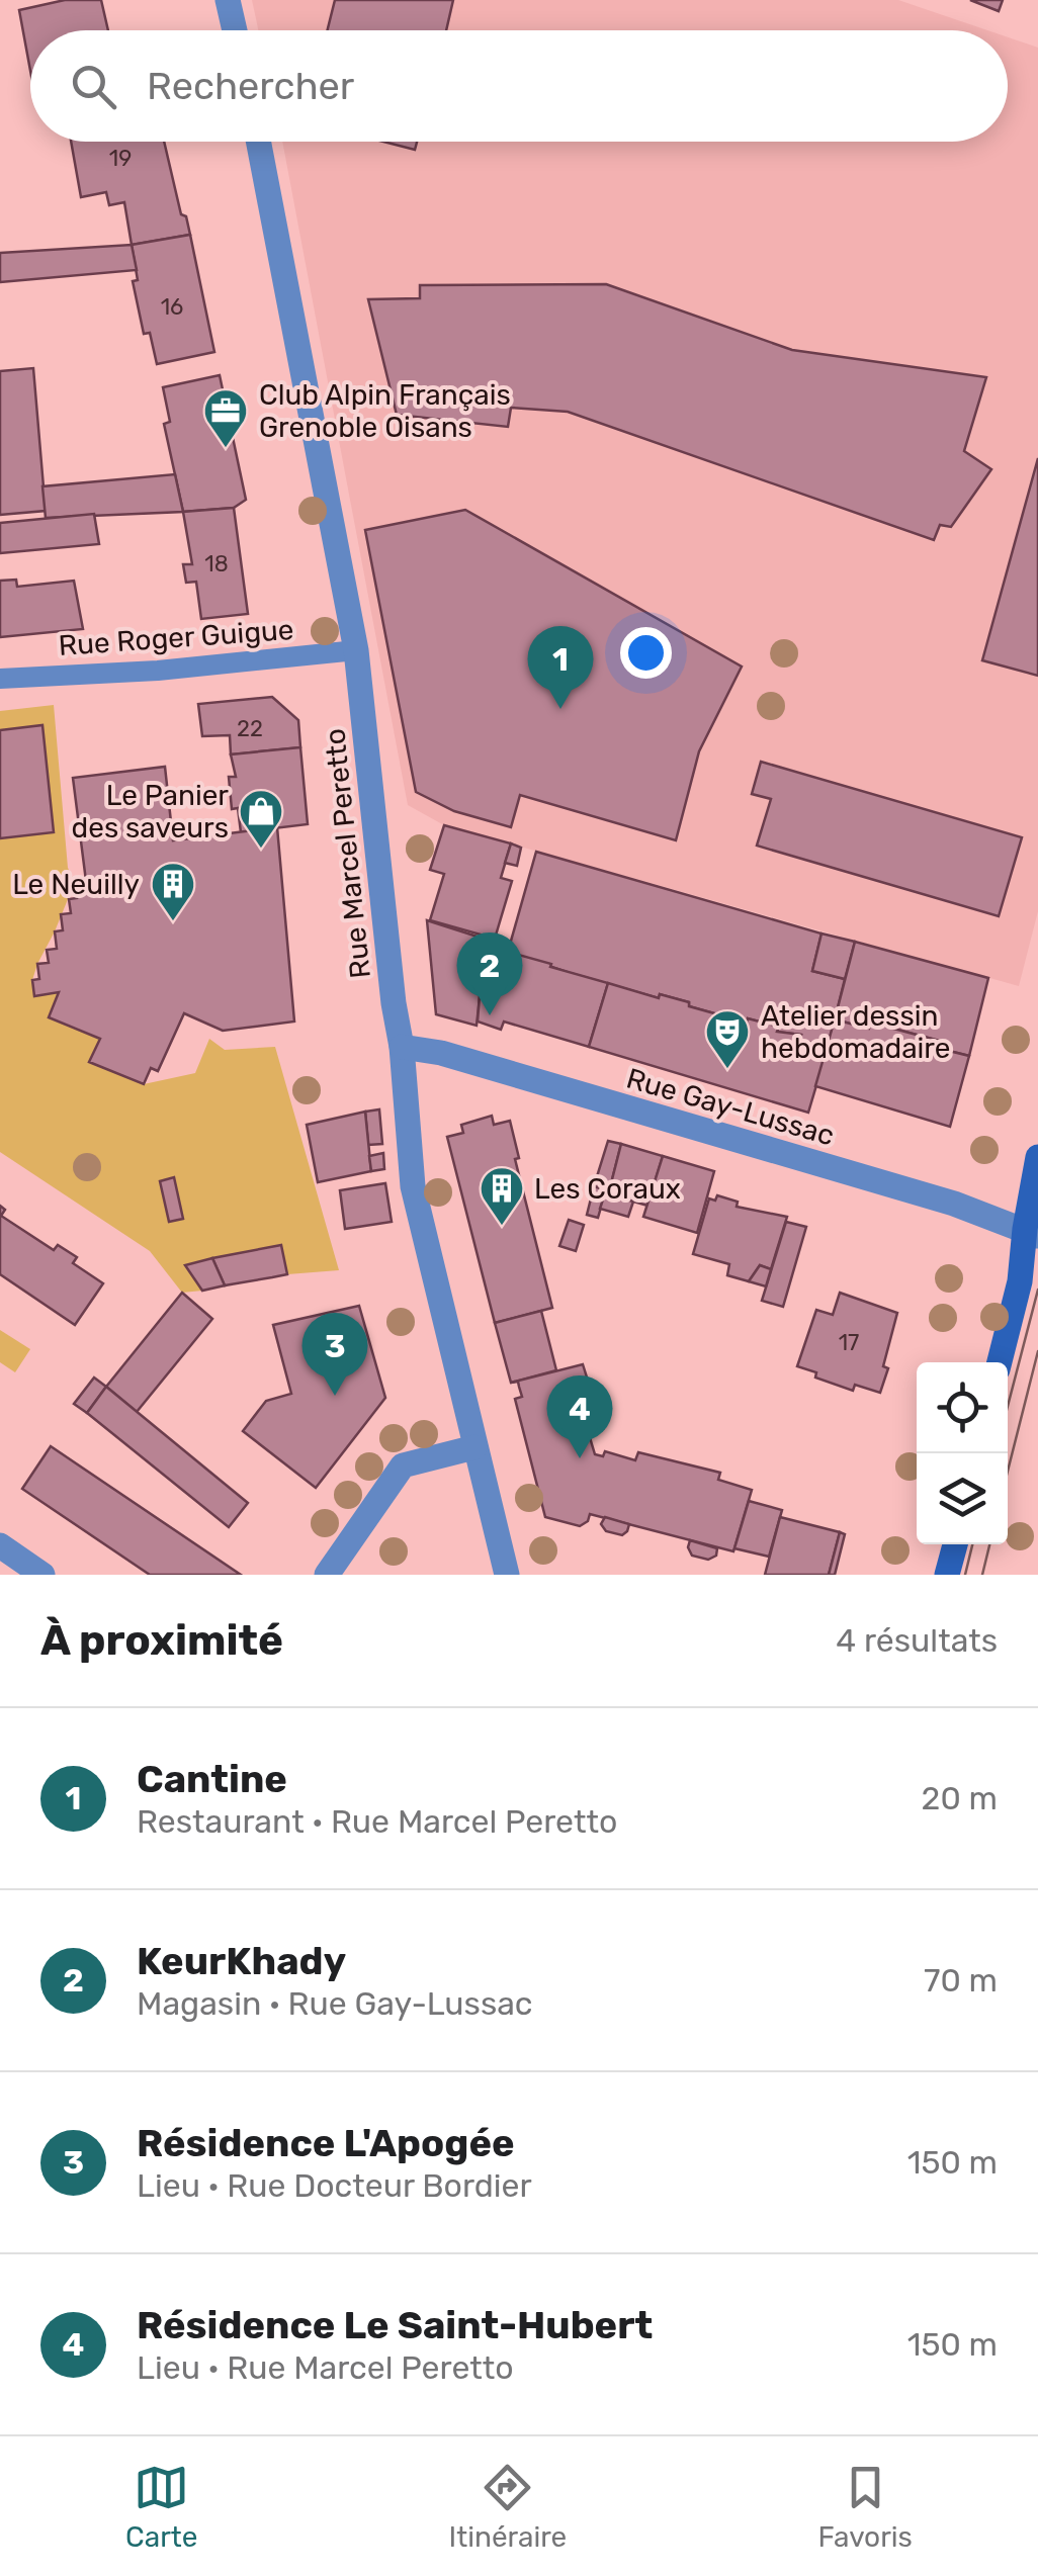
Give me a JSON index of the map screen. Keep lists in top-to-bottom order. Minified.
{"streets":{"street":["Rue Marcel Peretto","Rue Gay-Lussac"],"lane":["Rue Roger Guigue"]},"crossings":[["Rue Roger Guigue","Rue Marcel Peretto"],["Rue Marcel Peretto","Rue Gay-Lussac"]],"places":{"office":["Club Alpin Français Grenoble Oisans"],"shop":["Le Panier des saveurs"],"building":["Le Neuilly","Les Coraux"],"theatre":["Atelier dessin hebdomadaire"]},"house_numbers":["19","16","18","22","17"],"page":{"search":"Rechercher","pins":["1","2","3","4"],"heading":["À proximité","4 résultats"],"list":[{"mark":"1","name":"Cantine","note":"Restaurant · Rue Marcel Peretto","value":"20 m"},{"mark":"2","name":"KeurKhady","note":"Magasin · Rue Gay-Lussac","value":"70 m"},{"mark":"3","name":"Résidence L'Apogée","note":"Lieu · Rue Docteur Bordier","value":"150 m"},{"mark":"4","name":"Résidence Le Saint-Hubert","note":"Lieu · Rue Marcel Peretto","value":"150 m"}],"nav":["Carte","Itinéraire","Favoris"]}}
